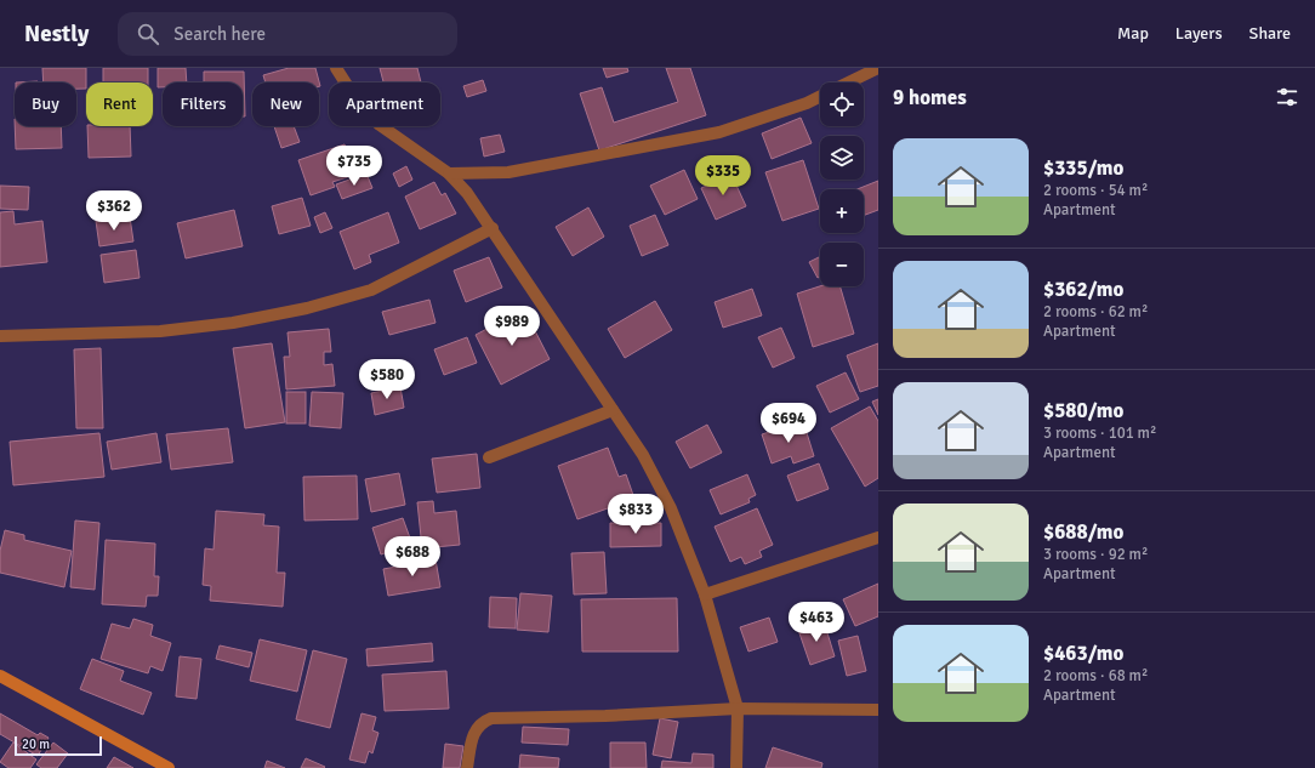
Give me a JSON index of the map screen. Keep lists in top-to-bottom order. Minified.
{"scale_bar":"20 m","page":{"header":"Nestly","search":"Search here","nav":["Map","Layers","Share"],"heading":"9 homes","map_buttons":["+","−"],"chip":["Buy","Rent","Filters","New","Apartment"],"list":[{"name":"$335/mo","note":"2 rooms · 54 m² · Apartment"},{"name":"$362/mo","note":"2 rooms · 62 m² · Apartment"},{"name":"$580/mo","note":"3 rooms · 101 m² · Apartment"},{"name":"$688/mo","note":"3 rooms · 92 m² · Apartment"},{"name":"$463/mo","note":"2 rooms · 68 m² · Apartment"}],"price":["$735","$335","$362","$989","$580","$694","$833","$688","$463"],"scale":"20 m"}}
